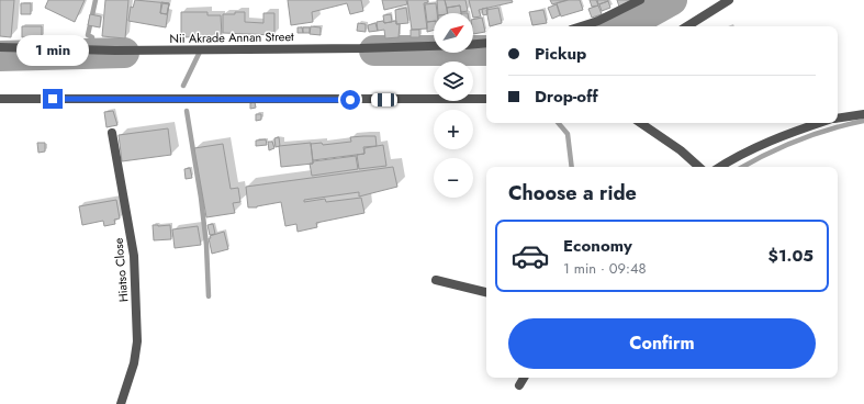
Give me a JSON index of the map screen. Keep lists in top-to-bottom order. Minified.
{"streets":{"street":["Nii Akrade Annan Street","Hiatso Close"]},"north":"top right","page":{"map_buttons":["+","−"],"banner":["Pickup","Drop-off"],"bubble":"1 min","heading":"Choose a ride","list":[{"name":"Economy","note":"1 min · 09:48","value":"$1.05"}],"buttons":"Confirm"}}
